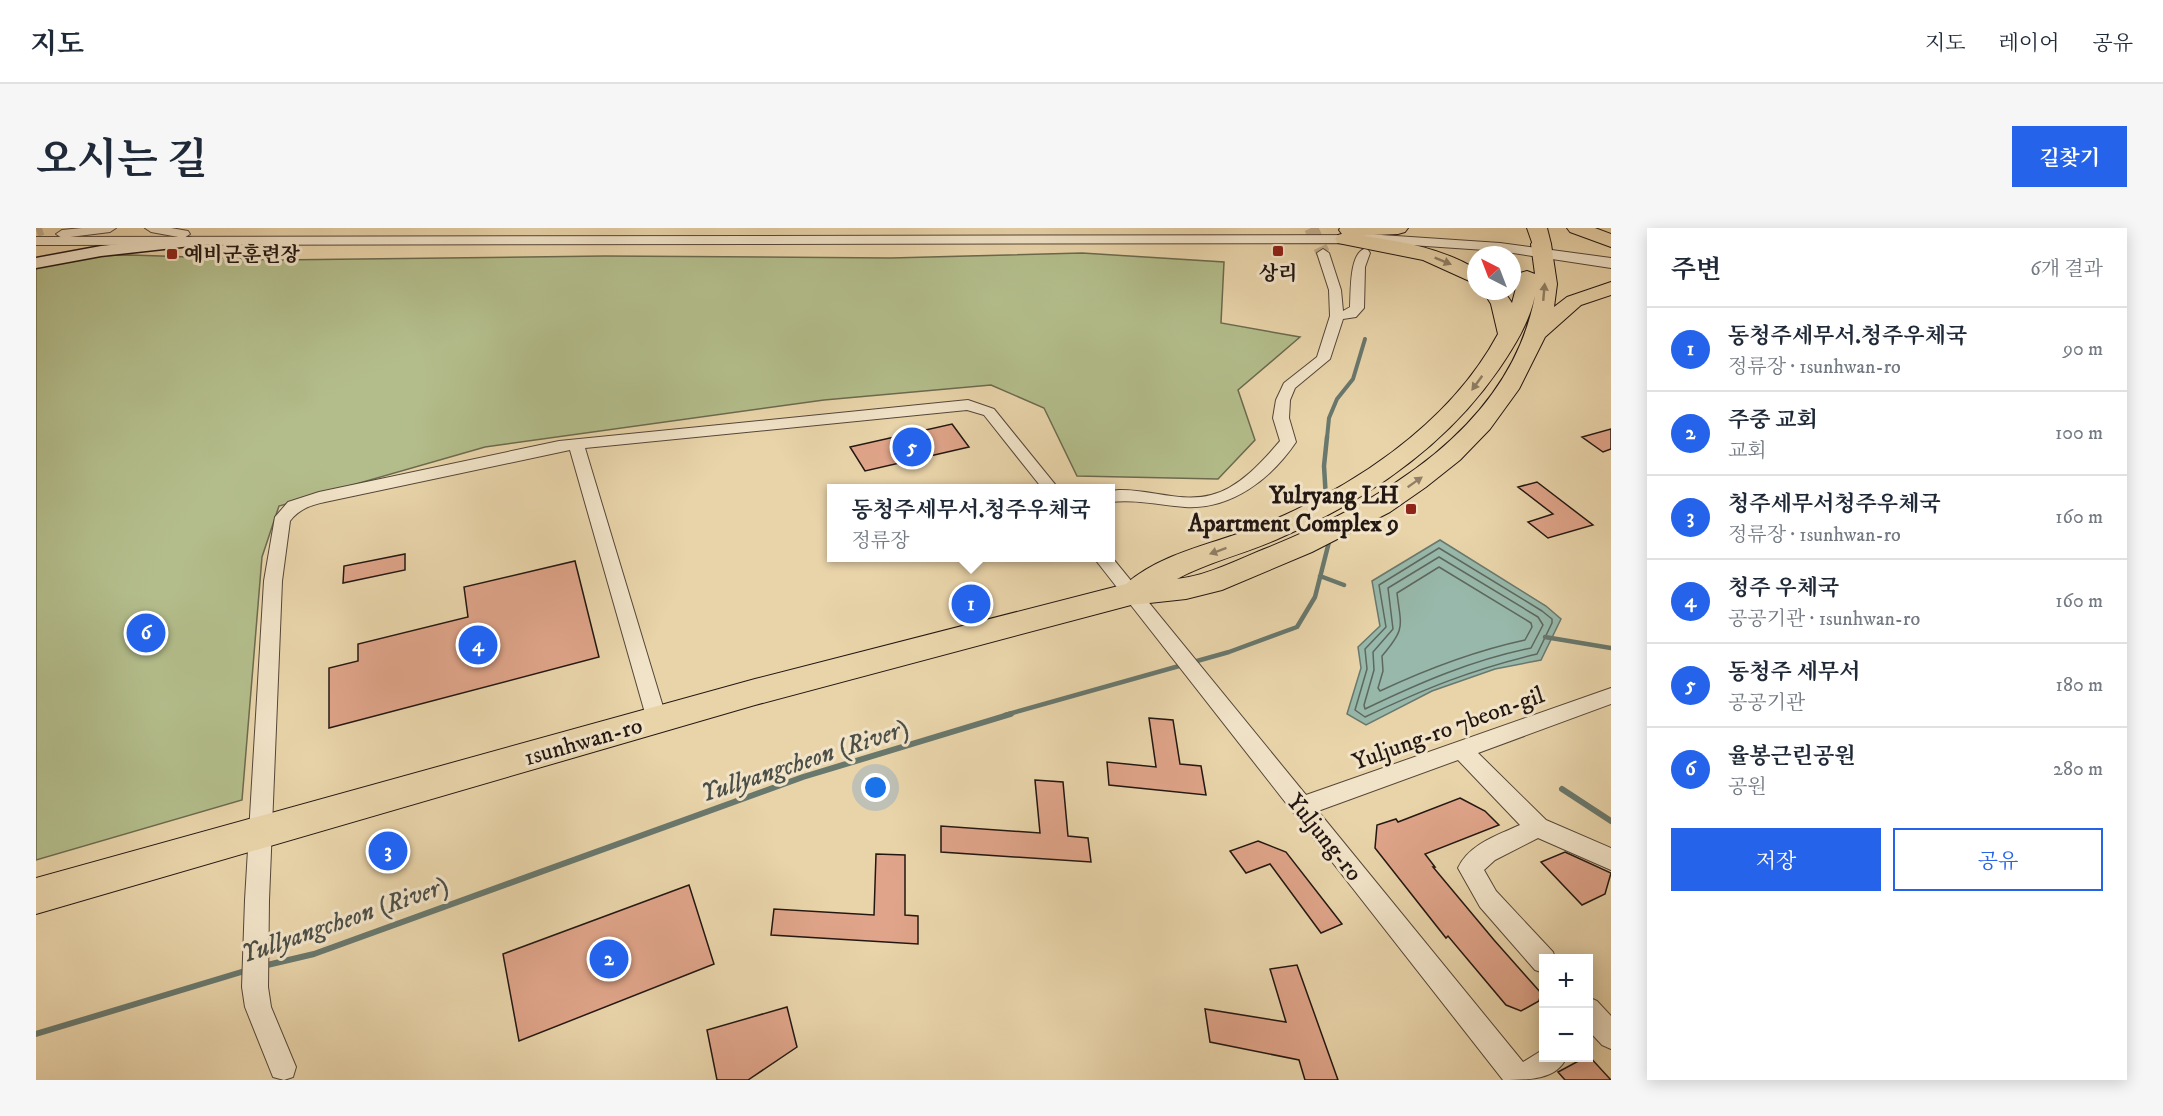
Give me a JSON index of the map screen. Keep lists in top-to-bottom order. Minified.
{"streets":{"main road":["1sunhwan-ro"],"street":["Yuljung-ro 7beon-gil","Yuljung-ro"]},"crossings":[["Yuljung-ro 7beon-gil","Yuljung-ro"],["1sunhwan-ro","Yuljung-ro"]],"water":["Yullyangcheon (River)"],"places":{"transit":["상리","예비군훈련장","Yulryang LH Apartment Complex 9"]},"north":"top left","page":{"header":"지도","nav":["지도","레이어","공유"],"title":"오시는 길","buttons":["길찾기",["저장","공유"]],"heading":["주변","6개 결과"],"list":[{"mark":"1","name":"동청주세무서.청주우체국","note":"정류장 · 1sunhwan-ro","value":"90 m"},{"mark":"2","name":"주중 교회","note":"교회","value":"100 m"},{"mark":"3","name":"청주세무서청주우체국","note":"정류장 · 1sunhwan-ro","value":"160 m"},{"mark":"4","name":"청주 우체국","note":"공공기관 · 1sunhwan-ro","value":"160 m"},{"mark":"5","name":"동청주 세무서","note":"공공기관","value":"180 m"},{"mark":"6","name":"율봉근린공원","note":"공원","value":"280 m"}],"pins":["5","1","6","4","3","2"],"popup":["동청주세무서.청주우체국","정류장"],"map_buttons":["+","−"]}}
